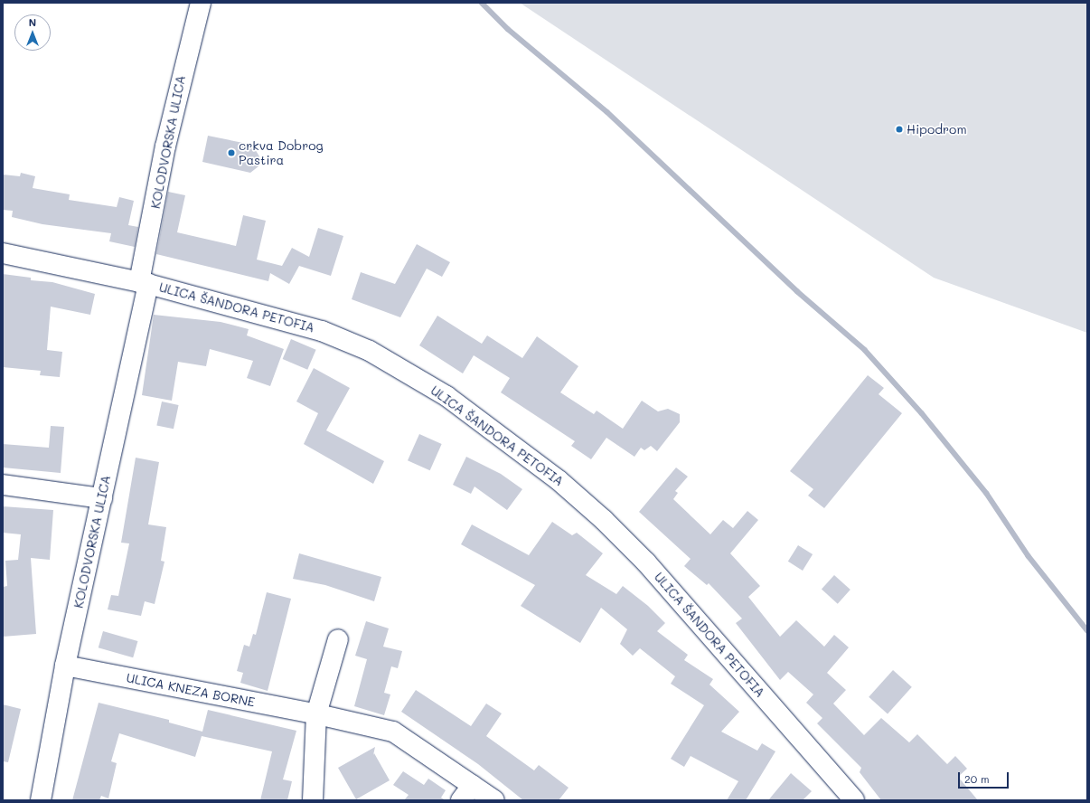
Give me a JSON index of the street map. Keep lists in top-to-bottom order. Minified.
{"streets":{"street":["KOLODVORSKA ULICA","ULICA ŠANDORA PETOFIA","ULICA KNEZA BORNE"]},"crossings":[["KOLODVORSKA ULICA","ULICA ŠANDORA PETOFIA"],["KOLODVORSKA ULICA","ULICA KNEZA BORNE"]],"places":["Hipodrom","crkva Dobrog Pastira"],"scale_bar":"20 m","north":"top"}
